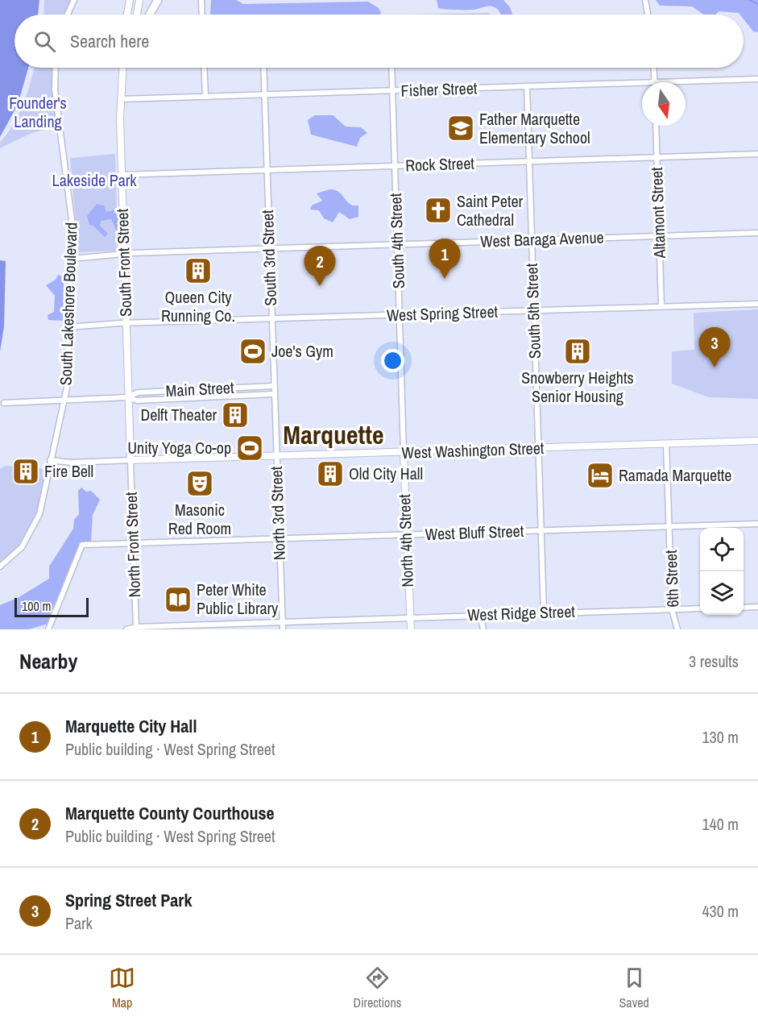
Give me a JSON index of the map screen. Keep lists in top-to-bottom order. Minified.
{"streets":{"main road":["South Front Street","West Washington Street","North 4th Street"],"street":["Fisher Street","Rock Street","Altamont Street","West Baraga Avenue","South 4th Street","South 3rd Street","South Lakeshore Boulevard","South 5th Street","West Spring Street","Main Street","North 3rd Street","West Bluff Street","North Front Street","6th Street","West Ridge Street"]},"crossings":[["Fisher Street","South 4th Street"],["Fisher Street","South 3rd Street"],["Fisher Street","South Front Street"],["Fisher Street","South 5th Street"],["Rock Street","Altamont Street"],["Rock Street","South 4th Street"],["Rock Street","South 3rd Street"],["Rock Street","South Front Street"],["Rock Street","South 5th Street"],["Altamont Street","West Baraga Avenue"],["Altamont Street","West Spring Street"],["West Baraga Avenue","South 4th Street"],["West Baraga Avenue","South 3rd Street"],["West Baraga Avenue","South Front Street"],["West Baraga Avenue","South Lakeshore Boulevard"],["West Baraga Avenue","South 5th Street"],["South 4th Street","West Spring Street"],["South 4th Street","West Washington Street"],["South 4th Street","North 4th Street"],["South 3rd Street","West Spring Street"],["South 3rd Street","Main Street"],["South 3rd Street","West Washington Street"],["South 3rd Street","North 3rd Street"],["South Front Street","West Spring Street"],["South Front Street","Main Street"],["South Front Street","West Washington Street"],["South Front Street","North Front Street"],["South Lakeshore Boulevard","West Spring Street"],["South Lakeshore Boulevard","Main Street"],["South 5th Street","West Spring Street"],["South 5th Street","West Washington Street"],["South 5th Street","West Bluff Street"],["South 5th Street","West Ridge Street"],["West Washington Street","North 3rd Street"],["West Washington Street","North 4th Street"],["West Washington Street","North Front Street"],["West Washington Street","6th Street"],["North 3rd Street","West Bluff Street"],["North 3rd Street","West Ridge Street"],["West Bluff Street","North 4th Street"],["West Bluff Street","North Front Street"],["West Bluff Street","6th Street"],["North 4th Street","West Ridge Street"],["North Front Street","West Ridge Street"],["6th Street","West Ridge Street"]],"districts":["Marquette"],"parks":["Founder's Landing","Lakeside Park"],"places":{"school or university":["Father Marquette Elementary School"],"church":["Saint Peter Cathedral"],"building":["Queen City Running Co.","Snowberry Heights Senior Housing","Delft Theater","Fire Bell","Old City Hall"],"sports":["Joe's Gym","Unity Yoga Co-op"],"hotel":["Ramada Marquette"],"theatre":["Masonic Red Room"],"library":["Peter White Public Library"]},"scale_bar":"100 m","north":"bottom","page":{"search":"Search here","pins":["1","2","3"],"scale":"100 m","heading":["Nearby","3 results"],"list":[{"mark":"1","name":"Marquette City Hall","note":"Public building · West Spring Street","value":"130 m"},{"mark":"2","name":"Marquette County Courthouse","note":"Public building · West Spring Street","value":"140 m"},{"mark":"3","name":"Spring Street Park","note":"Park","value":"430 m"}],"nav":["Map","Directions","Saved"]}}
